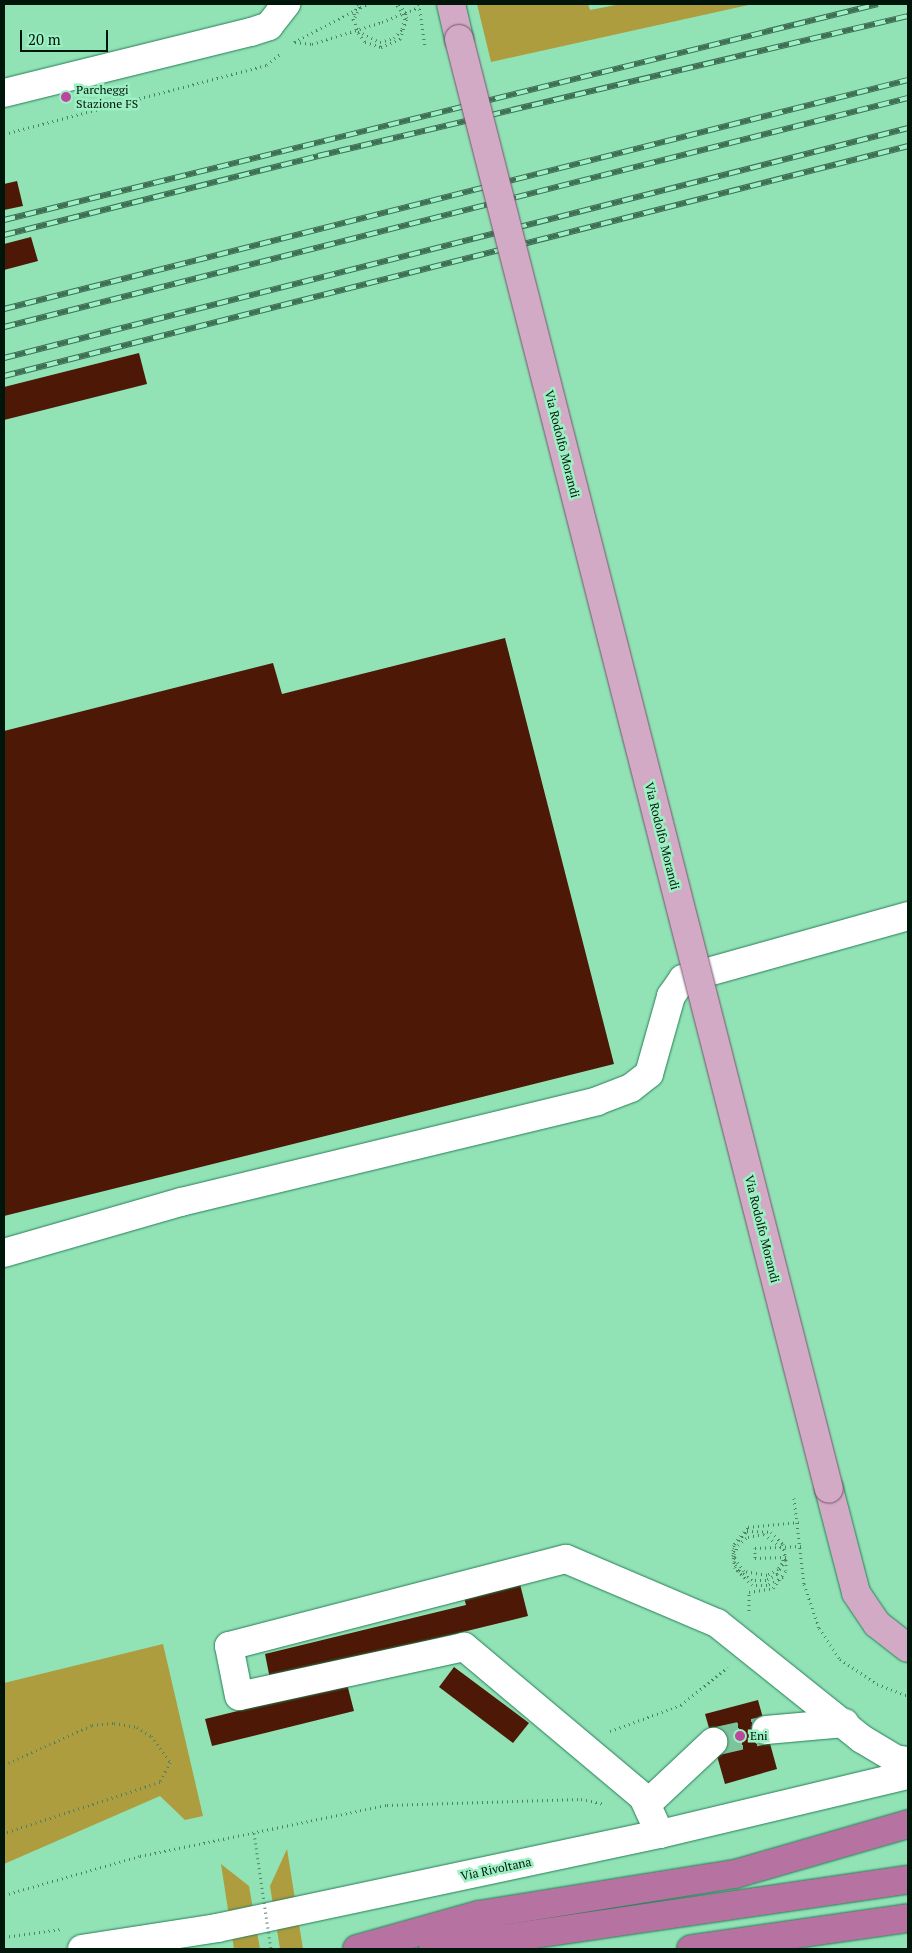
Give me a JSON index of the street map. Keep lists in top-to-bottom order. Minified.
{"streets":{"main road":["Via Rodolfo Morandi"],"street":["Via Rivoltana"]},"places":["Parcheggi Stazione FS","Eni"],"scale_bar":"20 m"}
